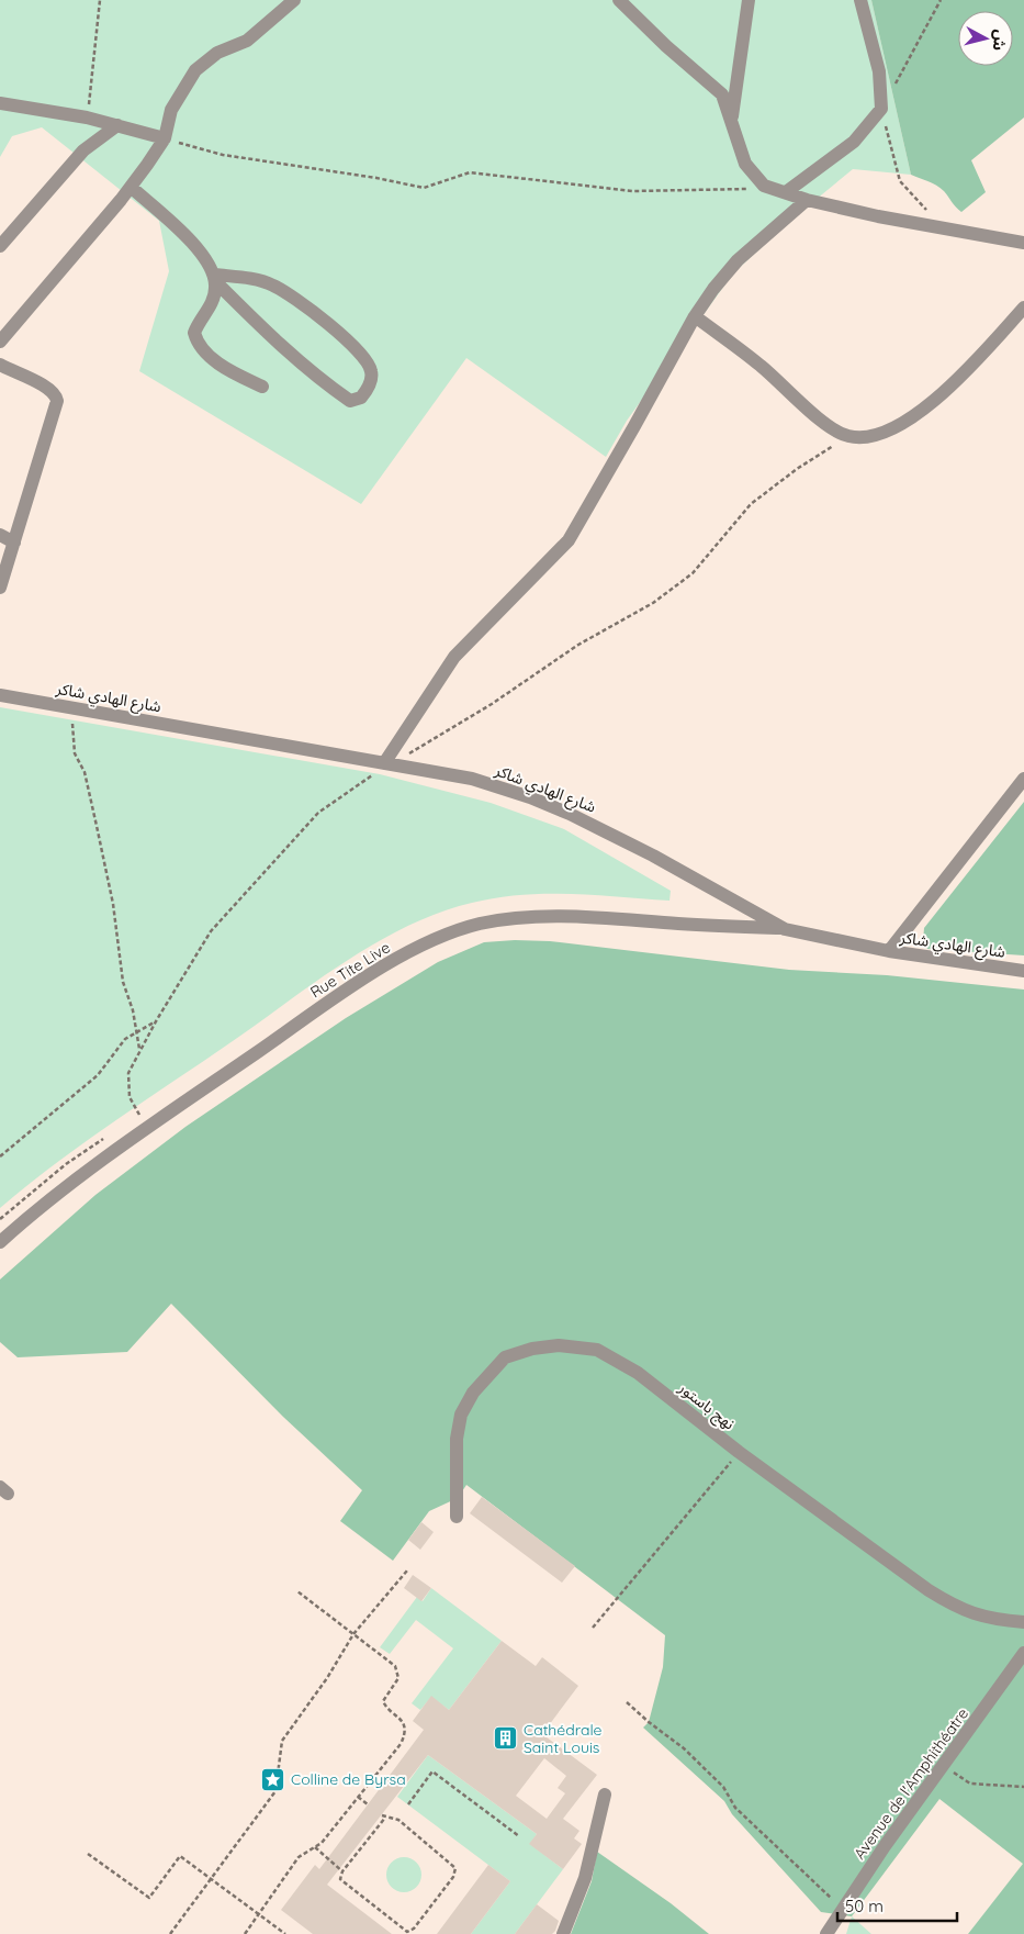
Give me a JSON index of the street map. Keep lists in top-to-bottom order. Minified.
{"streets":{"street":["شارع الهادي شاكر","Rue Tite Live","نهج باستور","Avenue de l'Amphithéatre"]},"crossings":[["شارع الهادي شاكر","Rue Tite Live"]],"places":{"building":["Cathédrale Saint Louis"],"place":["Colline de Byrsa"]},"scale_bar":"50 m","north":"right"}
